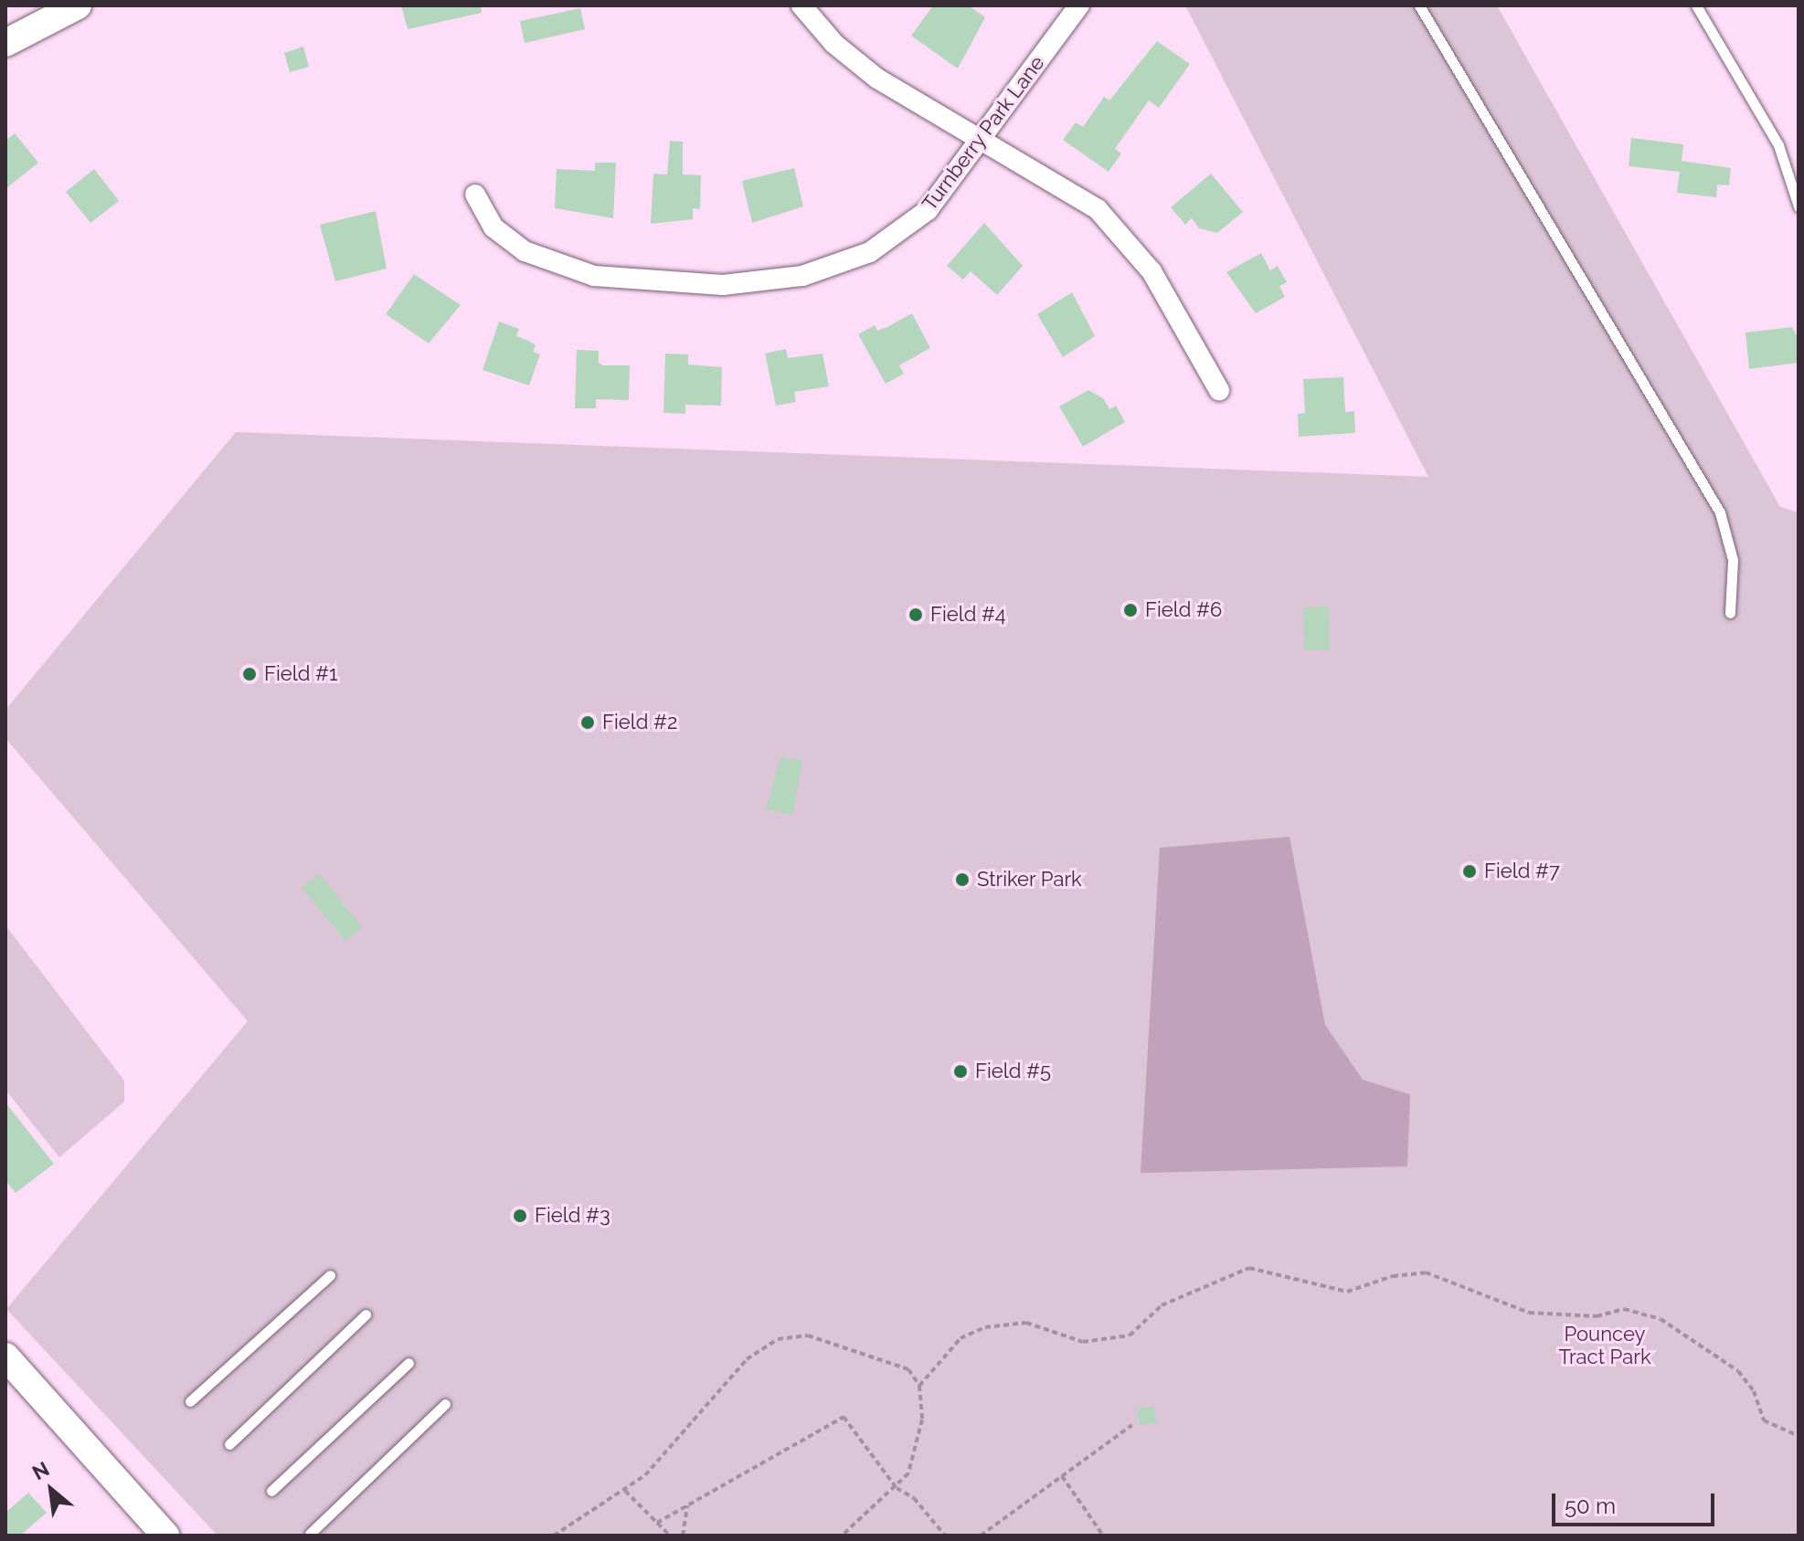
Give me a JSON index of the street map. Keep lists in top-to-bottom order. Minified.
{"streets":{"street":["Turnberry Park Lane"]},"parks":["Pouncey Tract Park"],"places":["Field #6","Field #4","Field #1","Field #2","Field #7","Striker Park","Field #5","Field #3"],"scale_bar":"50 m","north":"top left"}
